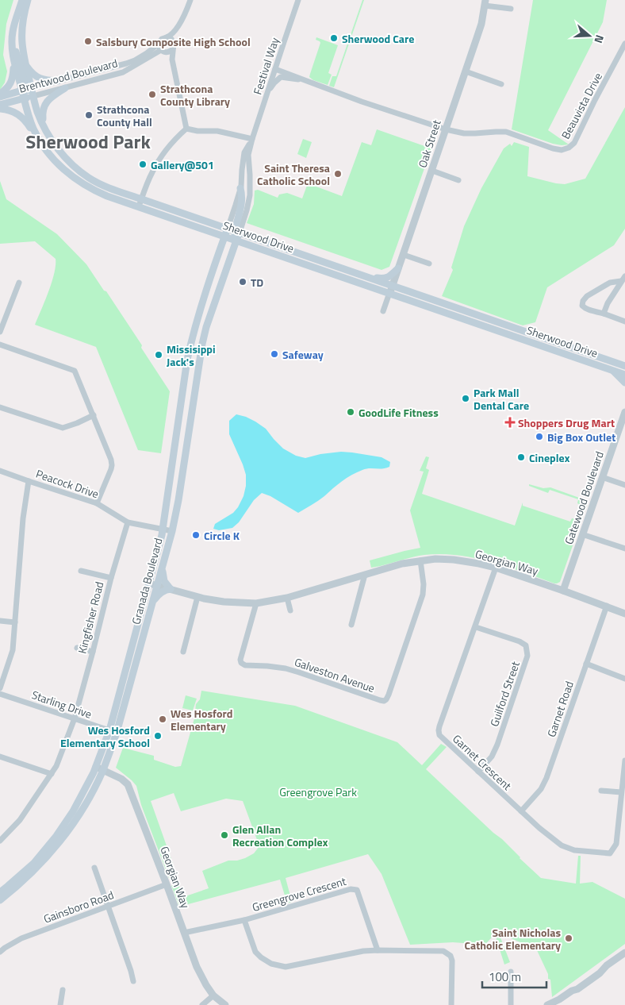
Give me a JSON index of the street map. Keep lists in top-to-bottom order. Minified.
{"streets":{"main road":["Brentwood Boulevard","Sherwood Drive","Granada Boulevard"],"street":["Festival Way","Beauvista Drive","Oak Street","Peacock Drive","Gatewood Boulevard","Georgian Way","Kingfisher Road","Galveston Avenue","Guilford Street","Starling Drive","Garnet Road","Garnet Crescent","Greengrove Crescent","Gainsboro Road"]},"crossings":[["Festival Way","Sherwood Drive"],["Festival Way","Granada Boulevard"],["Brentwood Boulevard","Sherwood Drive"],["Beauvista Drive","Oak Street"],["Oak Street","Sherwood Drive"],["Sherwood Drive","Granada Boulevard"],["Peacock Drive","Granada Boulevard"],["Peacock Drive","Kingfisher Road"],["Gatewood Boulevard","Georgian Way"],["Georgian Way","Granada Boulevard"],["Georgian Way","Galveston Avenue"],["Georgian Way","Garnet Road"],["Georgian Way","Garnet Crescent"],["Georgian Way","Greengrove Crescent"],["Georgian Way","Gainsboro Road"],["Granada Boulevard","Starling Drive"],["Kingfisher Road","Starling Drive"],["Guilford Street","Garnet Crescent"],["Garnet Road","Garnet Crescent"]],"districts":["Sherwood Park"],"parks":["Greengrove Park"],"places":{"other":["Sherwood Care","Salsbury Composite High School","Strathcona County Library","Strathcona County Hall","Gallery@501","Saint Theresa Catholic School","TD","Safeway","Missisippi Jack's","Park Mall Dental Care","GoodLife Fitness","Big Box Outlet","Cineplex","Circle K","Wes Hosford Elementary","Wes Hosford Elementary School","Glen Allan Recreation Complex","Saint Nicholas Catholic Elementary"],"health":["Shoppers Drug Mart"]},"scale_bar":"100 m","north":"right"}
